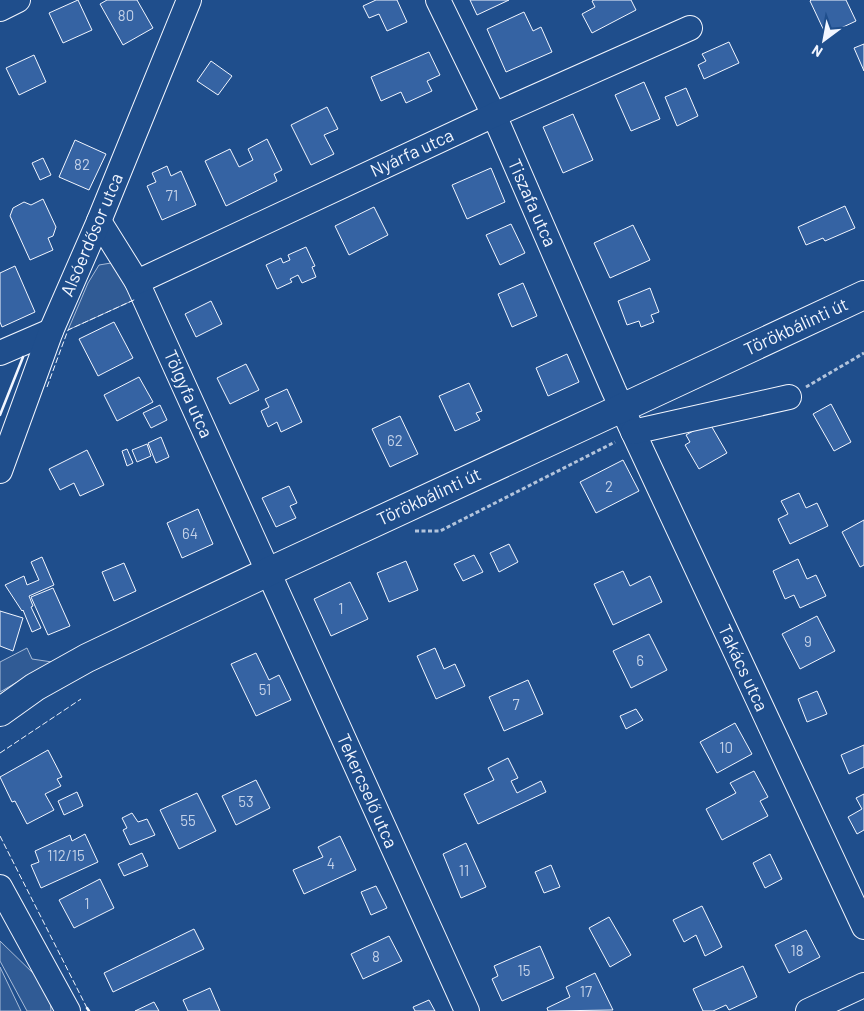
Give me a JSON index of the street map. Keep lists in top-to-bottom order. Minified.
{"streets":{"main road":["Törökbálinti út"],"street":["Nyárfa utca","Tiszafa utca","Alsóerdősor utca","Tölgyfa utca","Takács utca","Tekercselő utca"]},"crossings":[["Nyárfa utca","Tiszafa utca"],["Nyárfa utca","Tölgyfa utca"],["Tiszafa utca","Törökbálinti út"],["Tiszafa utca","Takács utca"],["Alsóerdősor utca","Tölgyfa utca"],["Törökbálinti út","Tölgyfa utca"],["Törökbálinti út","Takács utca"],["Törökbálinti út","Tekercselő utca"],["Tölgyfa utca","Tekercselő utca"]],"house_numbers":["80","82","71","62","2","64","1","9","6","51","7","10","53","55","112/15","4","11","1","18","8","15","17"],"north":"bottom left"}
